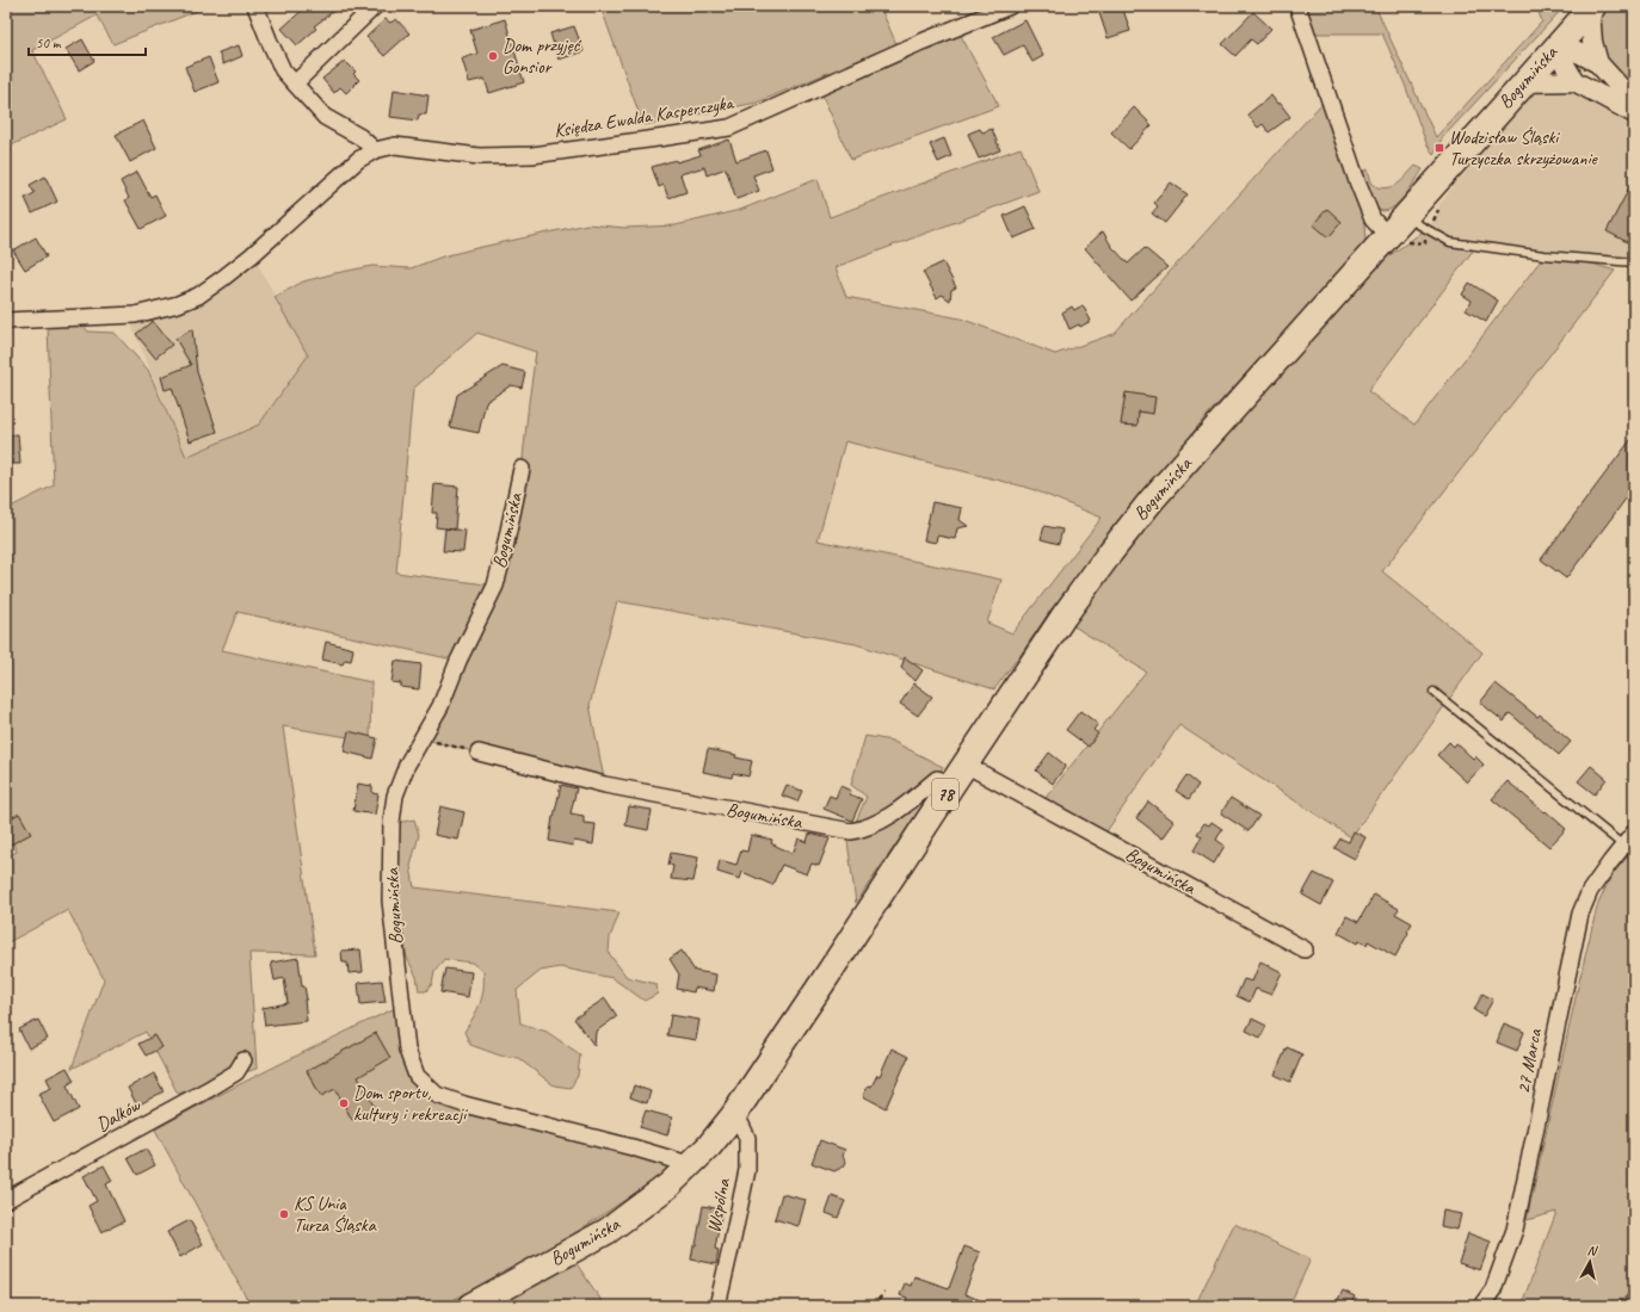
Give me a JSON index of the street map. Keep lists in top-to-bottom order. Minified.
{"streets":{"main road":["Bogumińska","78"],"street":["Księdza Ewalda Kasperczyka","27 Marca","Dalków","Wspólna"]},"crossings":[["Bogumińska","Wspólna"]],"places":{"other":["Dom przyjęć Gonsior","Dom sportu, kultury i rekreacji","KS Unia Turza Śląska"],"transit":["Wodzisław Śląski Turzyczka skrzyżowanie"]},"scale_bar":"50 m","north":"top"}
